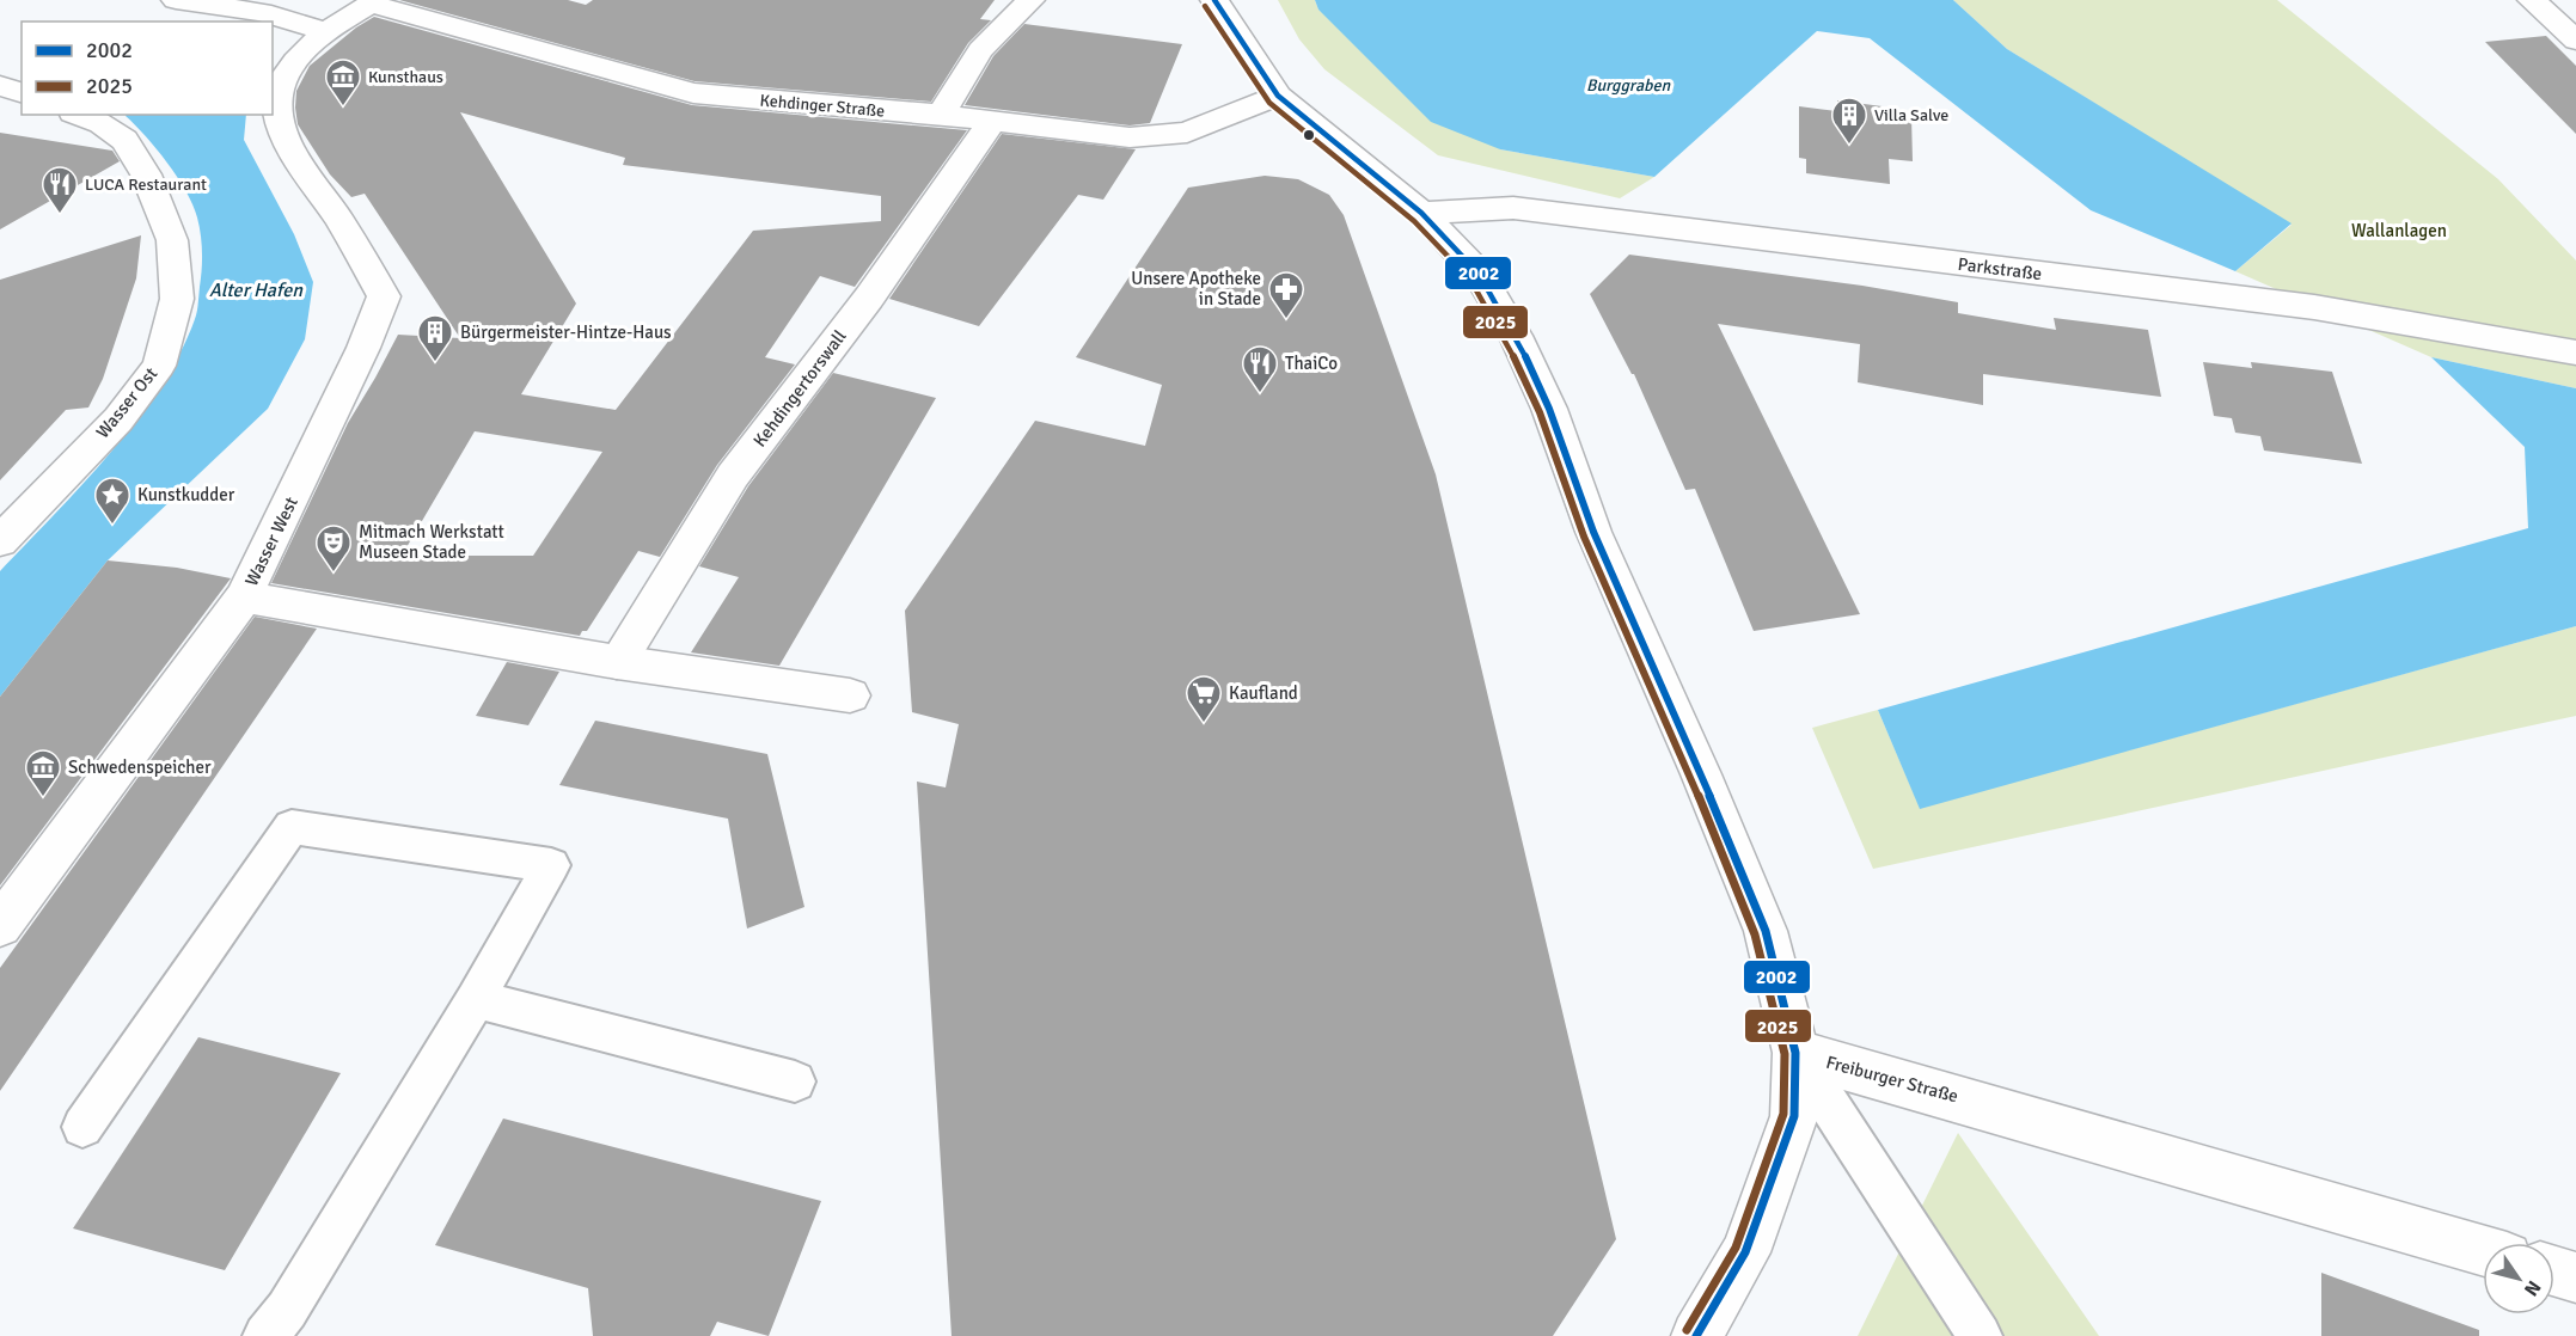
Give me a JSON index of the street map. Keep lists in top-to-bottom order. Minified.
{"streets":{"street":["Kehdinger Straße","Parkstraße","Kehdingertorswall","Wasser Ost","Wasser West","Freiburger Straße"]},"crossings":[["Kehdinger Straße","Kehdingertorswall"],["Kehdinger Straße","Wasser West"],["Kehdingertorswall","Wasser West"]],"water":["Burggraben","Alter Hafen"],"parks":["Wallanlagen"],"places":{"museum":["Kunsthaus","Schwedenspeicher"],"building":["Villa Salve","Bürgermeister-Hintze-Haus"],"restaurant":["LUCA Restaurant","ThaiCo"],"pharmacy":["Unsere Apotheke in Stade"],"place":["Kunstkudder"],"theatre":["Mitmach Werkstatt Museen Stade"],"supermarket":["Kaufland"]},"lines":["transit line 2002","transit line 2025"],"legend":["2002","2025"],"north":"bottom right"}
